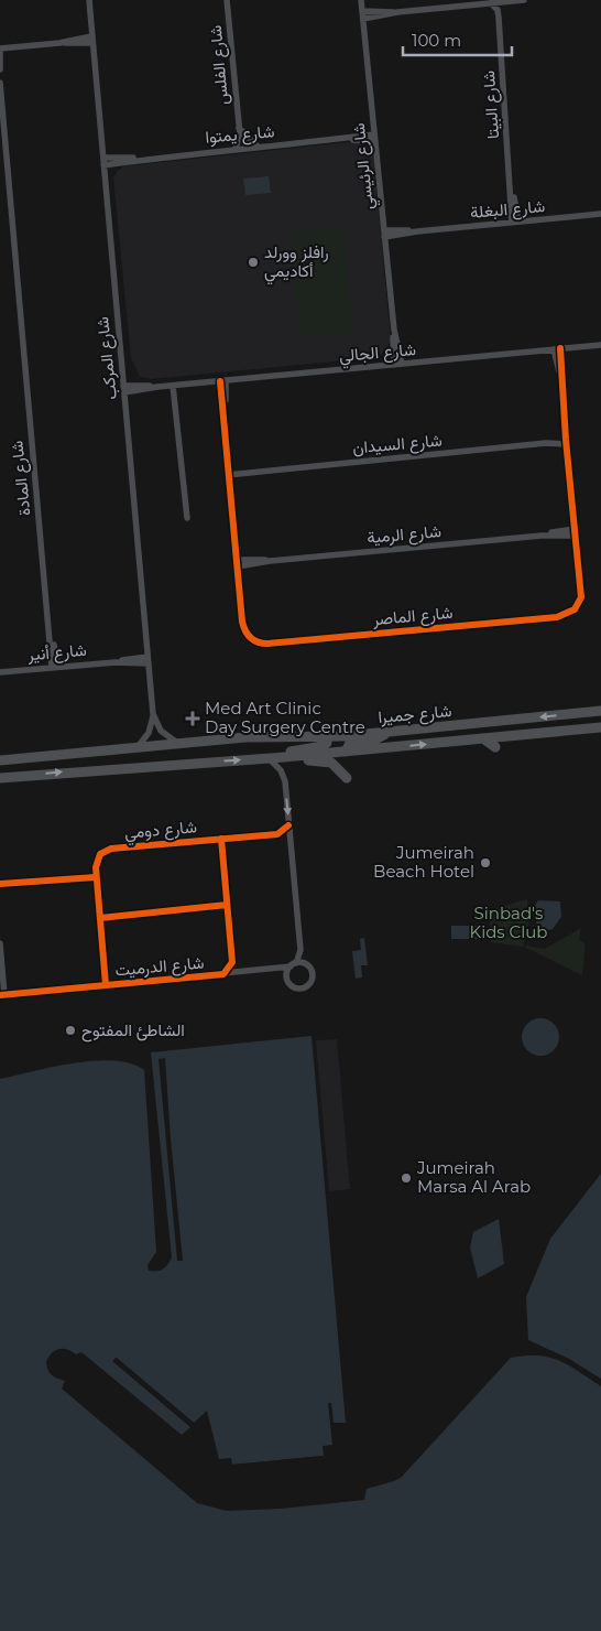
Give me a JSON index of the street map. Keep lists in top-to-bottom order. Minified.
{"streets":{"main road":["شارع جميرا"],"street":["شارع الفلس","شارع البيتا","شارع يمتوا","شارع الرئيسي","شارع البغلة","شارع الجالي","شارع المركب","شارع السيدان","شارع المادة","شارع الرمية","شارع الماصر","شارع أنير","شارع دومي","شارع الدرميت"]},"crossings":[["شارع الفلس","شارع يمتوا"],["شارع البيتا","شارع البغلة"],["شارع يمتوا","شارع الرئيسي"],["شارع يمتوا","شارع المركب"],["شارع الرئيسي","شارع البغلة"],["شارع الرئيسي","شارع الجالي"],["شارع الجالي","شارع المركب"],["شارع الجالي","شارع الماصر"],["شارع المركب","شارع أنير"],["شارع المركب","شارع جميرا"],["شارع السيدان","شارع الماصر"],["شارع المادة","شارع أنير"],["شارع الرمية","شارع الماصر"],["شارع دومي","شارع الدرميت"]],"parks":["Sinbad's Kids Club"],"places":{"other":["رافلز وورلد أكاديمي","Jumeirah Beach Hotel","الشاطئ المفتوح","Jumeirah Marsa Al Arab"],"health":["Med Art Clinic Day Surgery Centre"]},"scale_bar":"100 m"}
